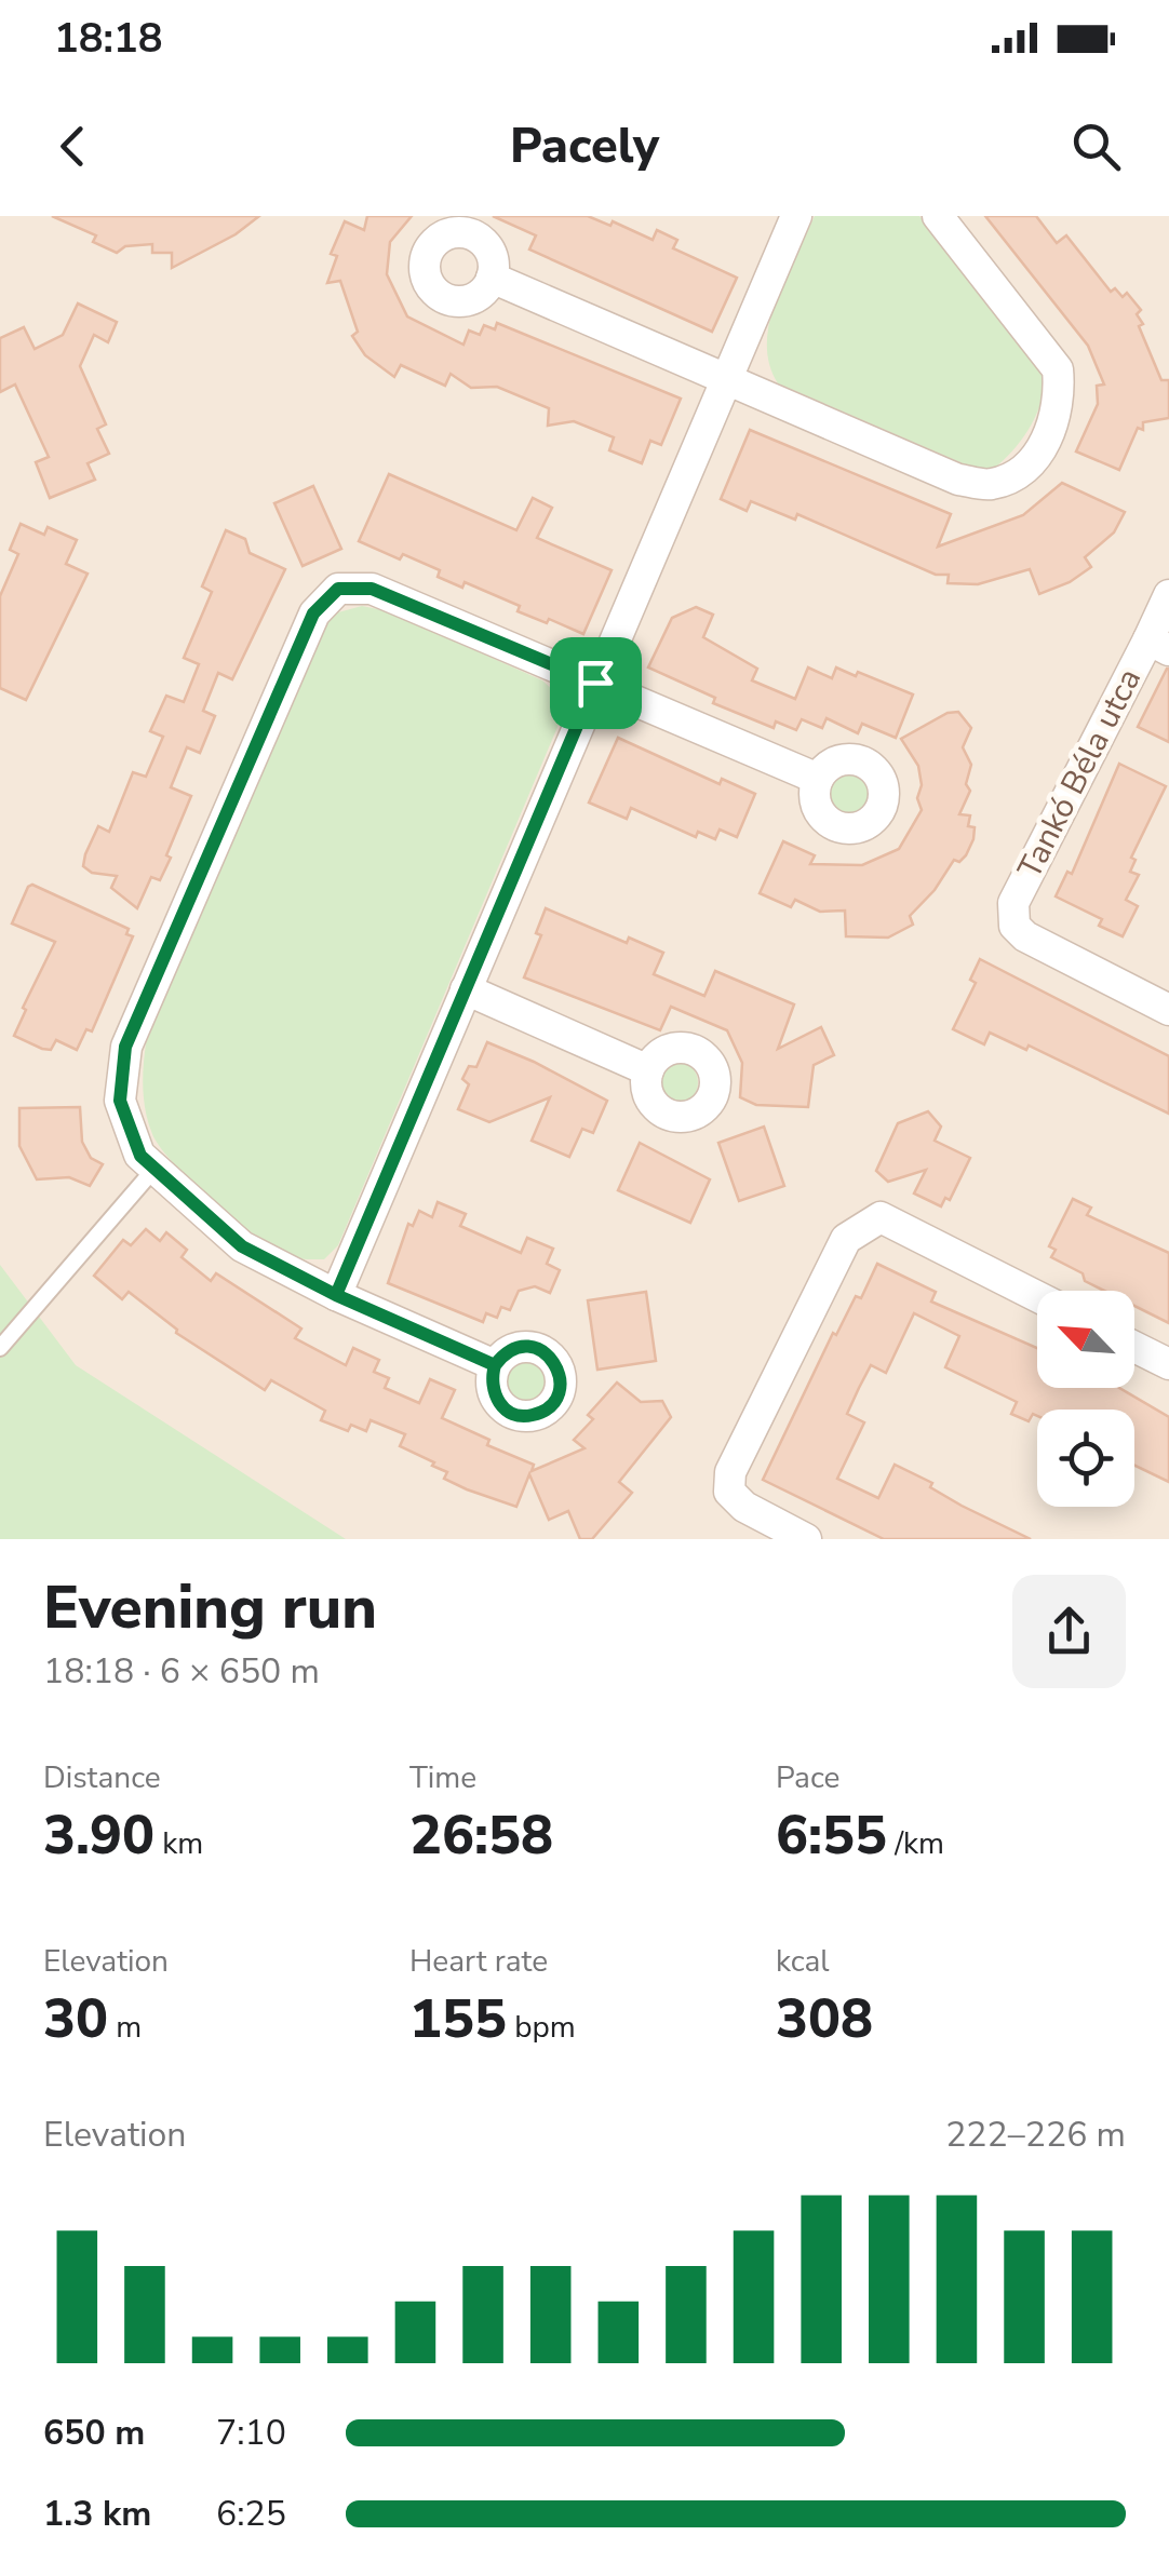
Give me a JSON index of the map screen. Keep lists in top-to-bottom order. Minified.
{"streets":{"street":["Tankó Béla utca"]},"north":"top left","page":{"status":"18:18","header":"Pacely","heading":["Evening run","18:18 · 6 × 650 m"],"stats":[["Distance","3.90 km"],["Time","26:58"],["Pace","6:55 /km"],["Elevation","30 m"],["Heart rate","155 bpm"],["kcal","308"]],"chart":["Elevation","222–226 m"],"list":[{"name":"650 m","note":"7:10"},{"name":"1.3 km","note":"6:25"}]}}
